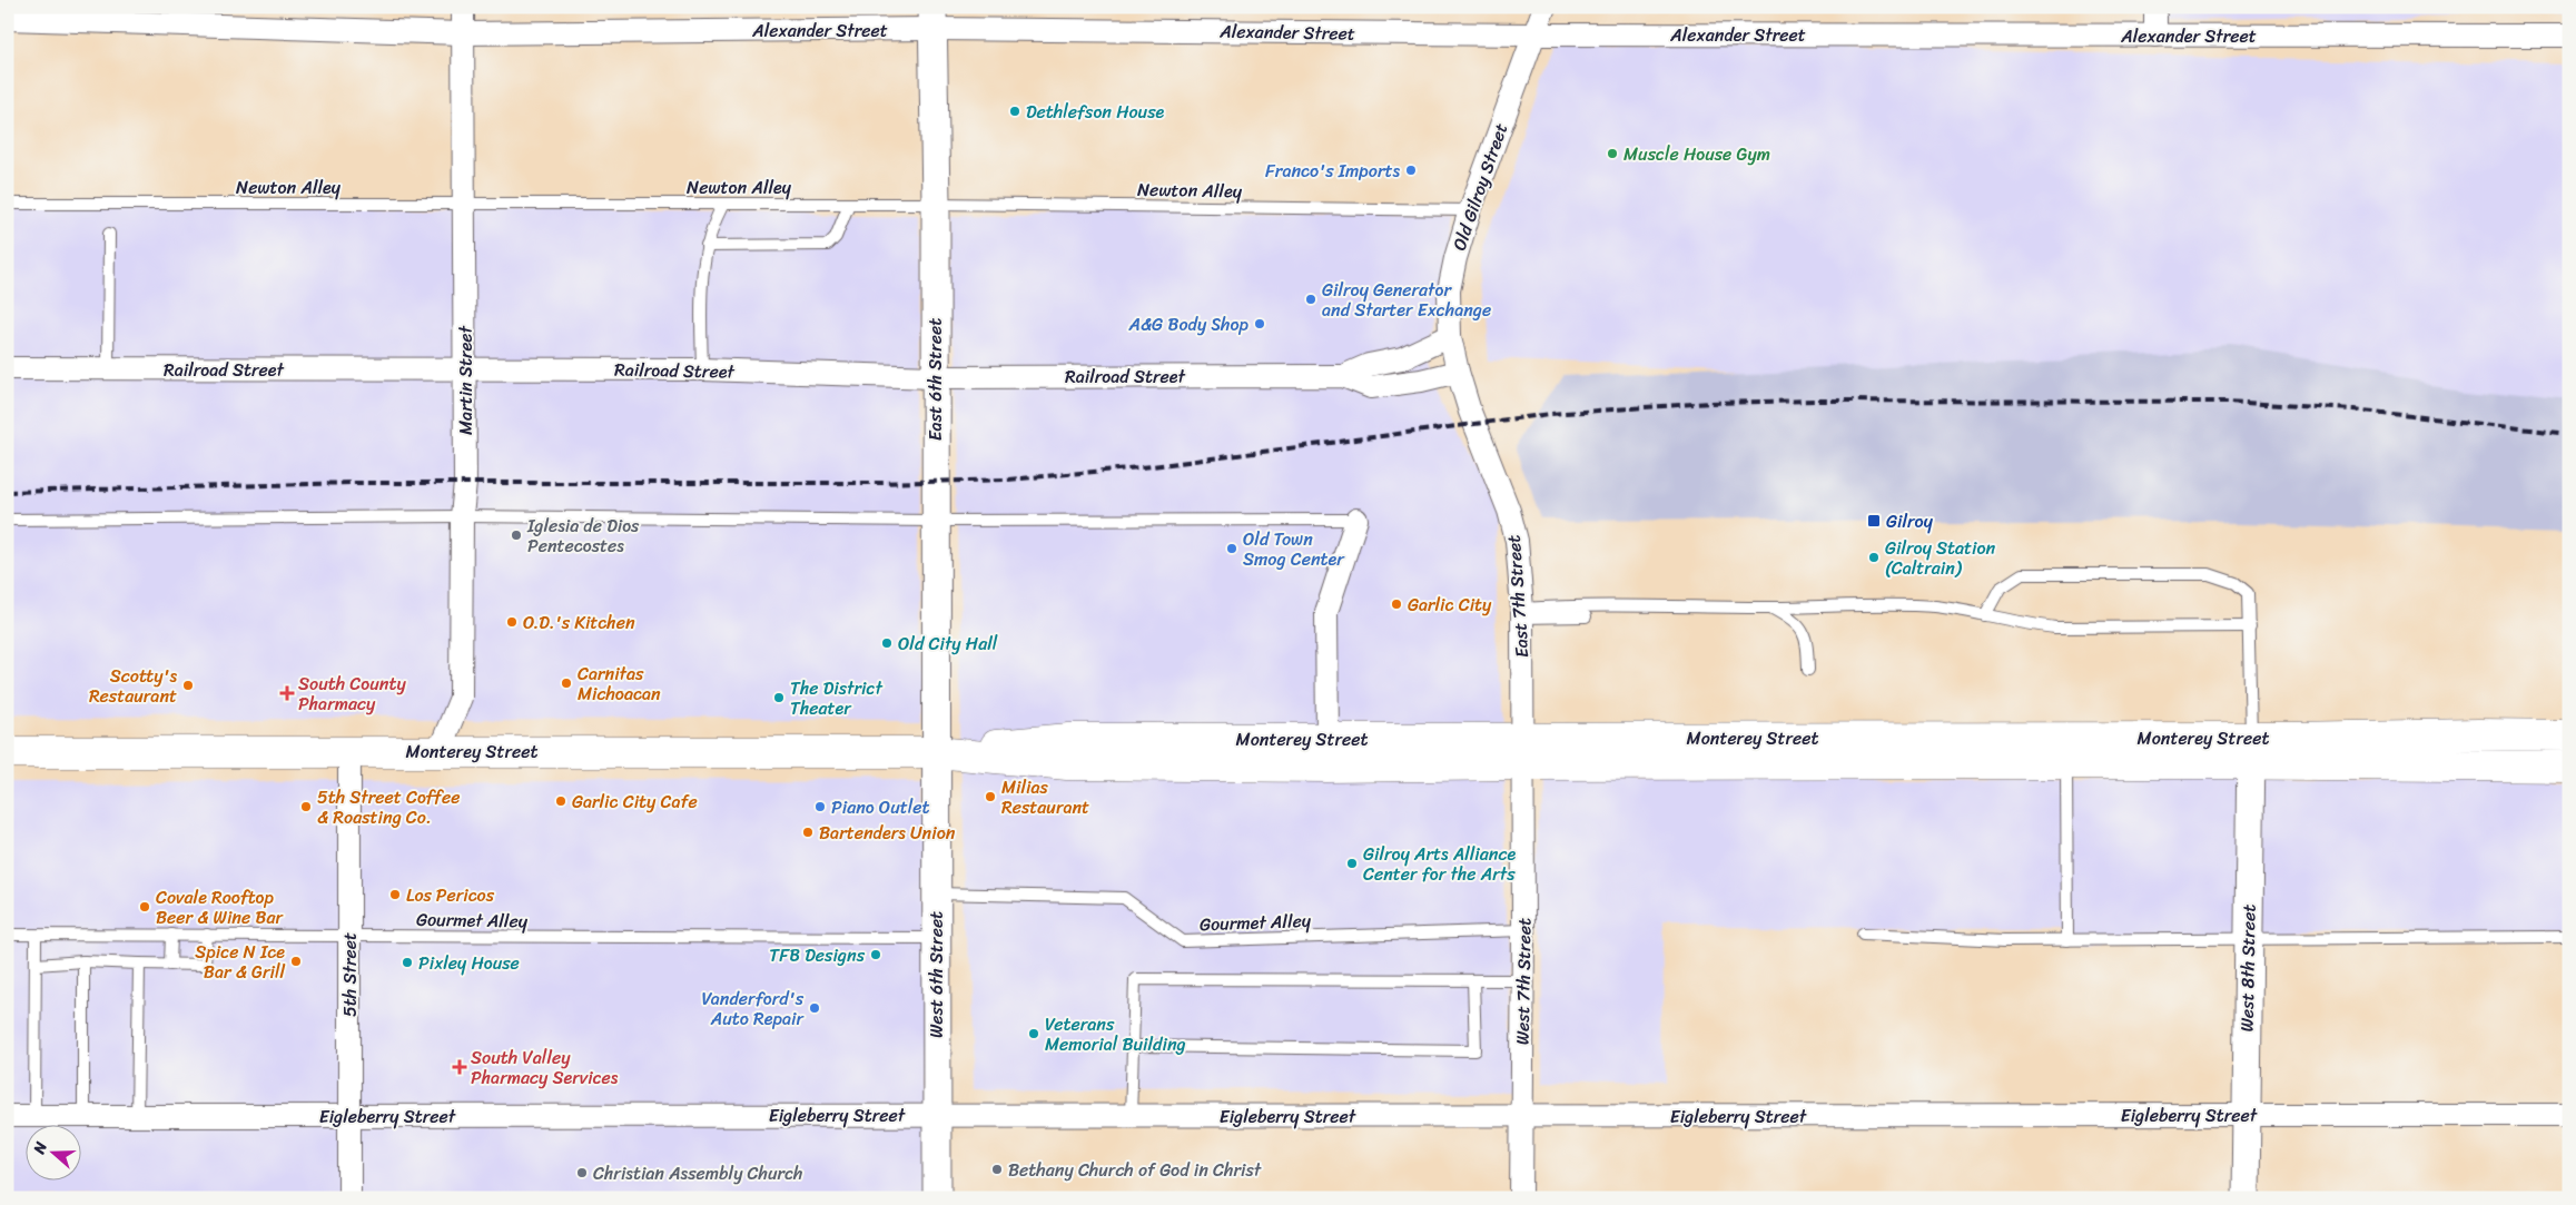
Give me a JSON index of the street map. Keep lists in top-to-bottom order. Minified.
{"streets":{"main road":["Monterey Street"],"street":["Alexander Street","Old Gilroy Street","Railroad Street","East 6th Street","Martin Street","East 7th Street","West 8th Street","5th Street","West 6th Street","West 7th Street","Eigleberry Street"],"lane":["Newton Alley","Gourmet Alley"]},"crossings":[["Alexander Street","Old Gilroy Street"],["Alexander Street","East 6th Street"],["Alexander Street","Martin Street"],["Newton Alley","Old Gilroy Street"],["Newton Alley","East 6th Street"],["Newton Alley","Martin Street"],["Old Gilroy Street","Railroad Street"],["Old Gilroy Street","East 7th Street"],["Railroad Street","East 6th Street"],["Railroad Street","Martin Street"],["Railroad Street","East 7th Street"],["East 6th Street","Monterey Street"],["East 6th Street","West 6th Street"],["Martin Street","Monterey Street"],["East 7th Street","Monterey Street"],["East 7th Street","West 7th Street"],["Monterey Street","West 8th Street"],["Monterey Street","5th Street"],["Monterey Street","West 6th Street"],["Monterey Street","West 7th Street"],["Gourmet Alley","5th Street"],["Gourmet Alley","West 6th Street"],["Gourmet Alley","West 7th Street"],["West 8th Street","Eigleberry Street"],["5th Street","Eigleberry Street"],["West 6th Street","Eigleberry Street"],["West 7th Street","Eigleberry Street"]],"places":{"other":["Dethlefson House","Muscle House Gym","Franco's Imports","Gilroy Generator and Starter Exchange","A&G Body Shop","Iglesia de Dios Pentecostes","Old Town Smog Center","Gilroy Station (Caltrain)","Garlic City","O.D.'s Kitchen","Old City Hall","Carnitas Michoacan","Scotty's Restaurant","The District Theater","Milias Restaurant","Garlic City Cafe","5th Street Coffee & Roasting Co.","Piano Outlet","Bartenders Union","Gilroy Arts Alliance Center for the Arts","Los Pericos","Covale Rooftop Beer & Wine Bar","TFB Designs","Spice N Ice Bar & Grill","Pixley House","Vanderford's Auto Repair","Veterans Memorial Building","Bethany Church of God in Christ","Christian Assembly Church"],"transit":["Gilroy"],"health":["South County Pharmacy","South Valley Pharmacy Services"]},"north":"left"}
